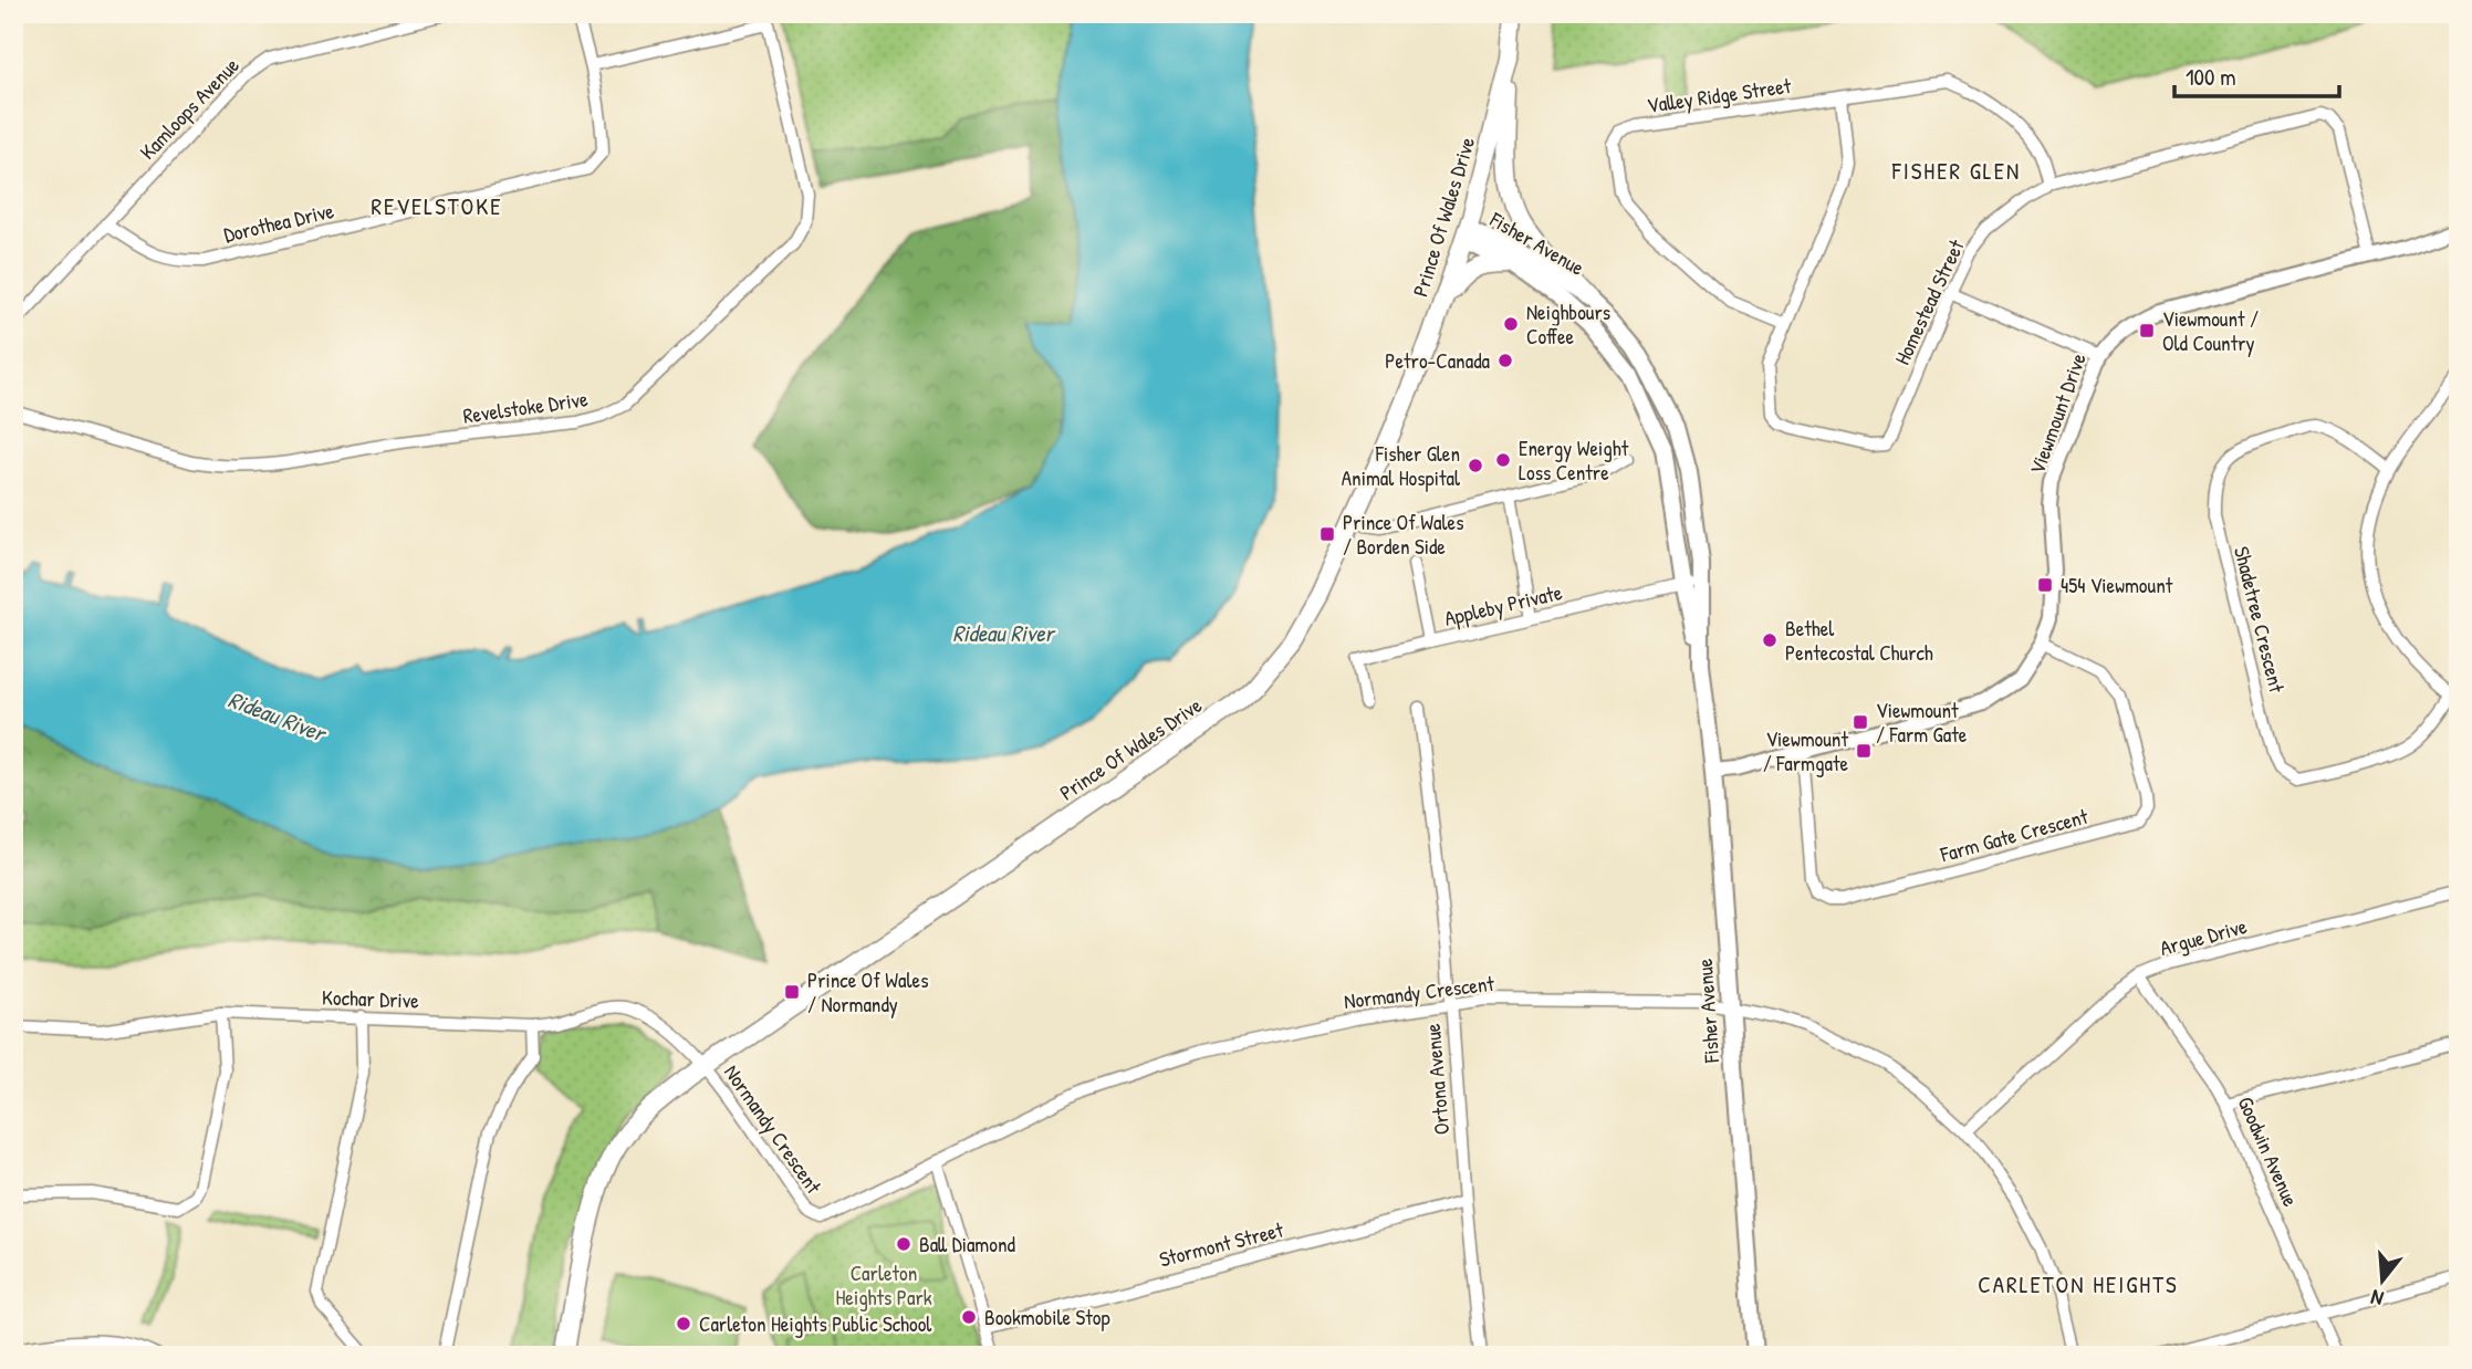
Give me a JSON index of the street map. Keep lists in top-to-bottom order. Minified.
{"streets":{"main road":["Prince Of Wales Drive","Fisher Avenue"],"street":["Valley Ridge Street","Kamloops Avenue","Dorothea Drive","Homestead Street","Revelstoke Drive","Viewmount Drive","Appleby Private","Shadetree Crescent","Farm Gate Crescent","Argue Drive","Normandy Crescent","Kochar Drive","Ortona Avenue","Goodwin Avenue","Stormont Street"]},"crossings":[["Valley Ridge Street","Homestead Street"],["Kamloops Avenue","Dorothea Drive"],["Prince Of Wales Drive","Fisher Avenue"],["Prince Of Wales Drive","Normandy Crescent"],["Prince Of Wales Drive","Kochar Drive"],["Fisher Avenue","Viewmount Drive"],["Fisher Avenue","Appleby Private"],["Fisher Avenue","Normandy Crescent"],["Homestead Street","Viewmount Drive"],["Viewmount Drive","Farm Gate Crescent"],["Argue Drive","Normandy Crescent"],["Argue Drive","Goodwin Avenue"],["Normandy Crescent","Kochar Drive"],["Normandy Crescent","Ortona Avenue"],["Ortona Avenue","Stormont Street"]],"districts":["FISHER GLEN","REVELSTOKE","CARLETON HEIGHTS"],"water":["Rideau River"],"parks":["Carleton Heights Park"],"places":{"other":["Neighbours Coffee","Petro-Canada","Energy Weight Loss Centre","Fisher Glen Animal Hospital","Bethel Pentecostal Church","Ball Diamond","Bookmobile Stop","Carleton Heights Public School"],"transit":["Viewmount / Old Country","Prince Of Wales / Borden Side","454 Viewmount","Viewmount / Farm Gate","Viewmount / Farmgate","Prince Of Wales / Normandy"]},"scale_bar":"100 m","north":"bottom"}
